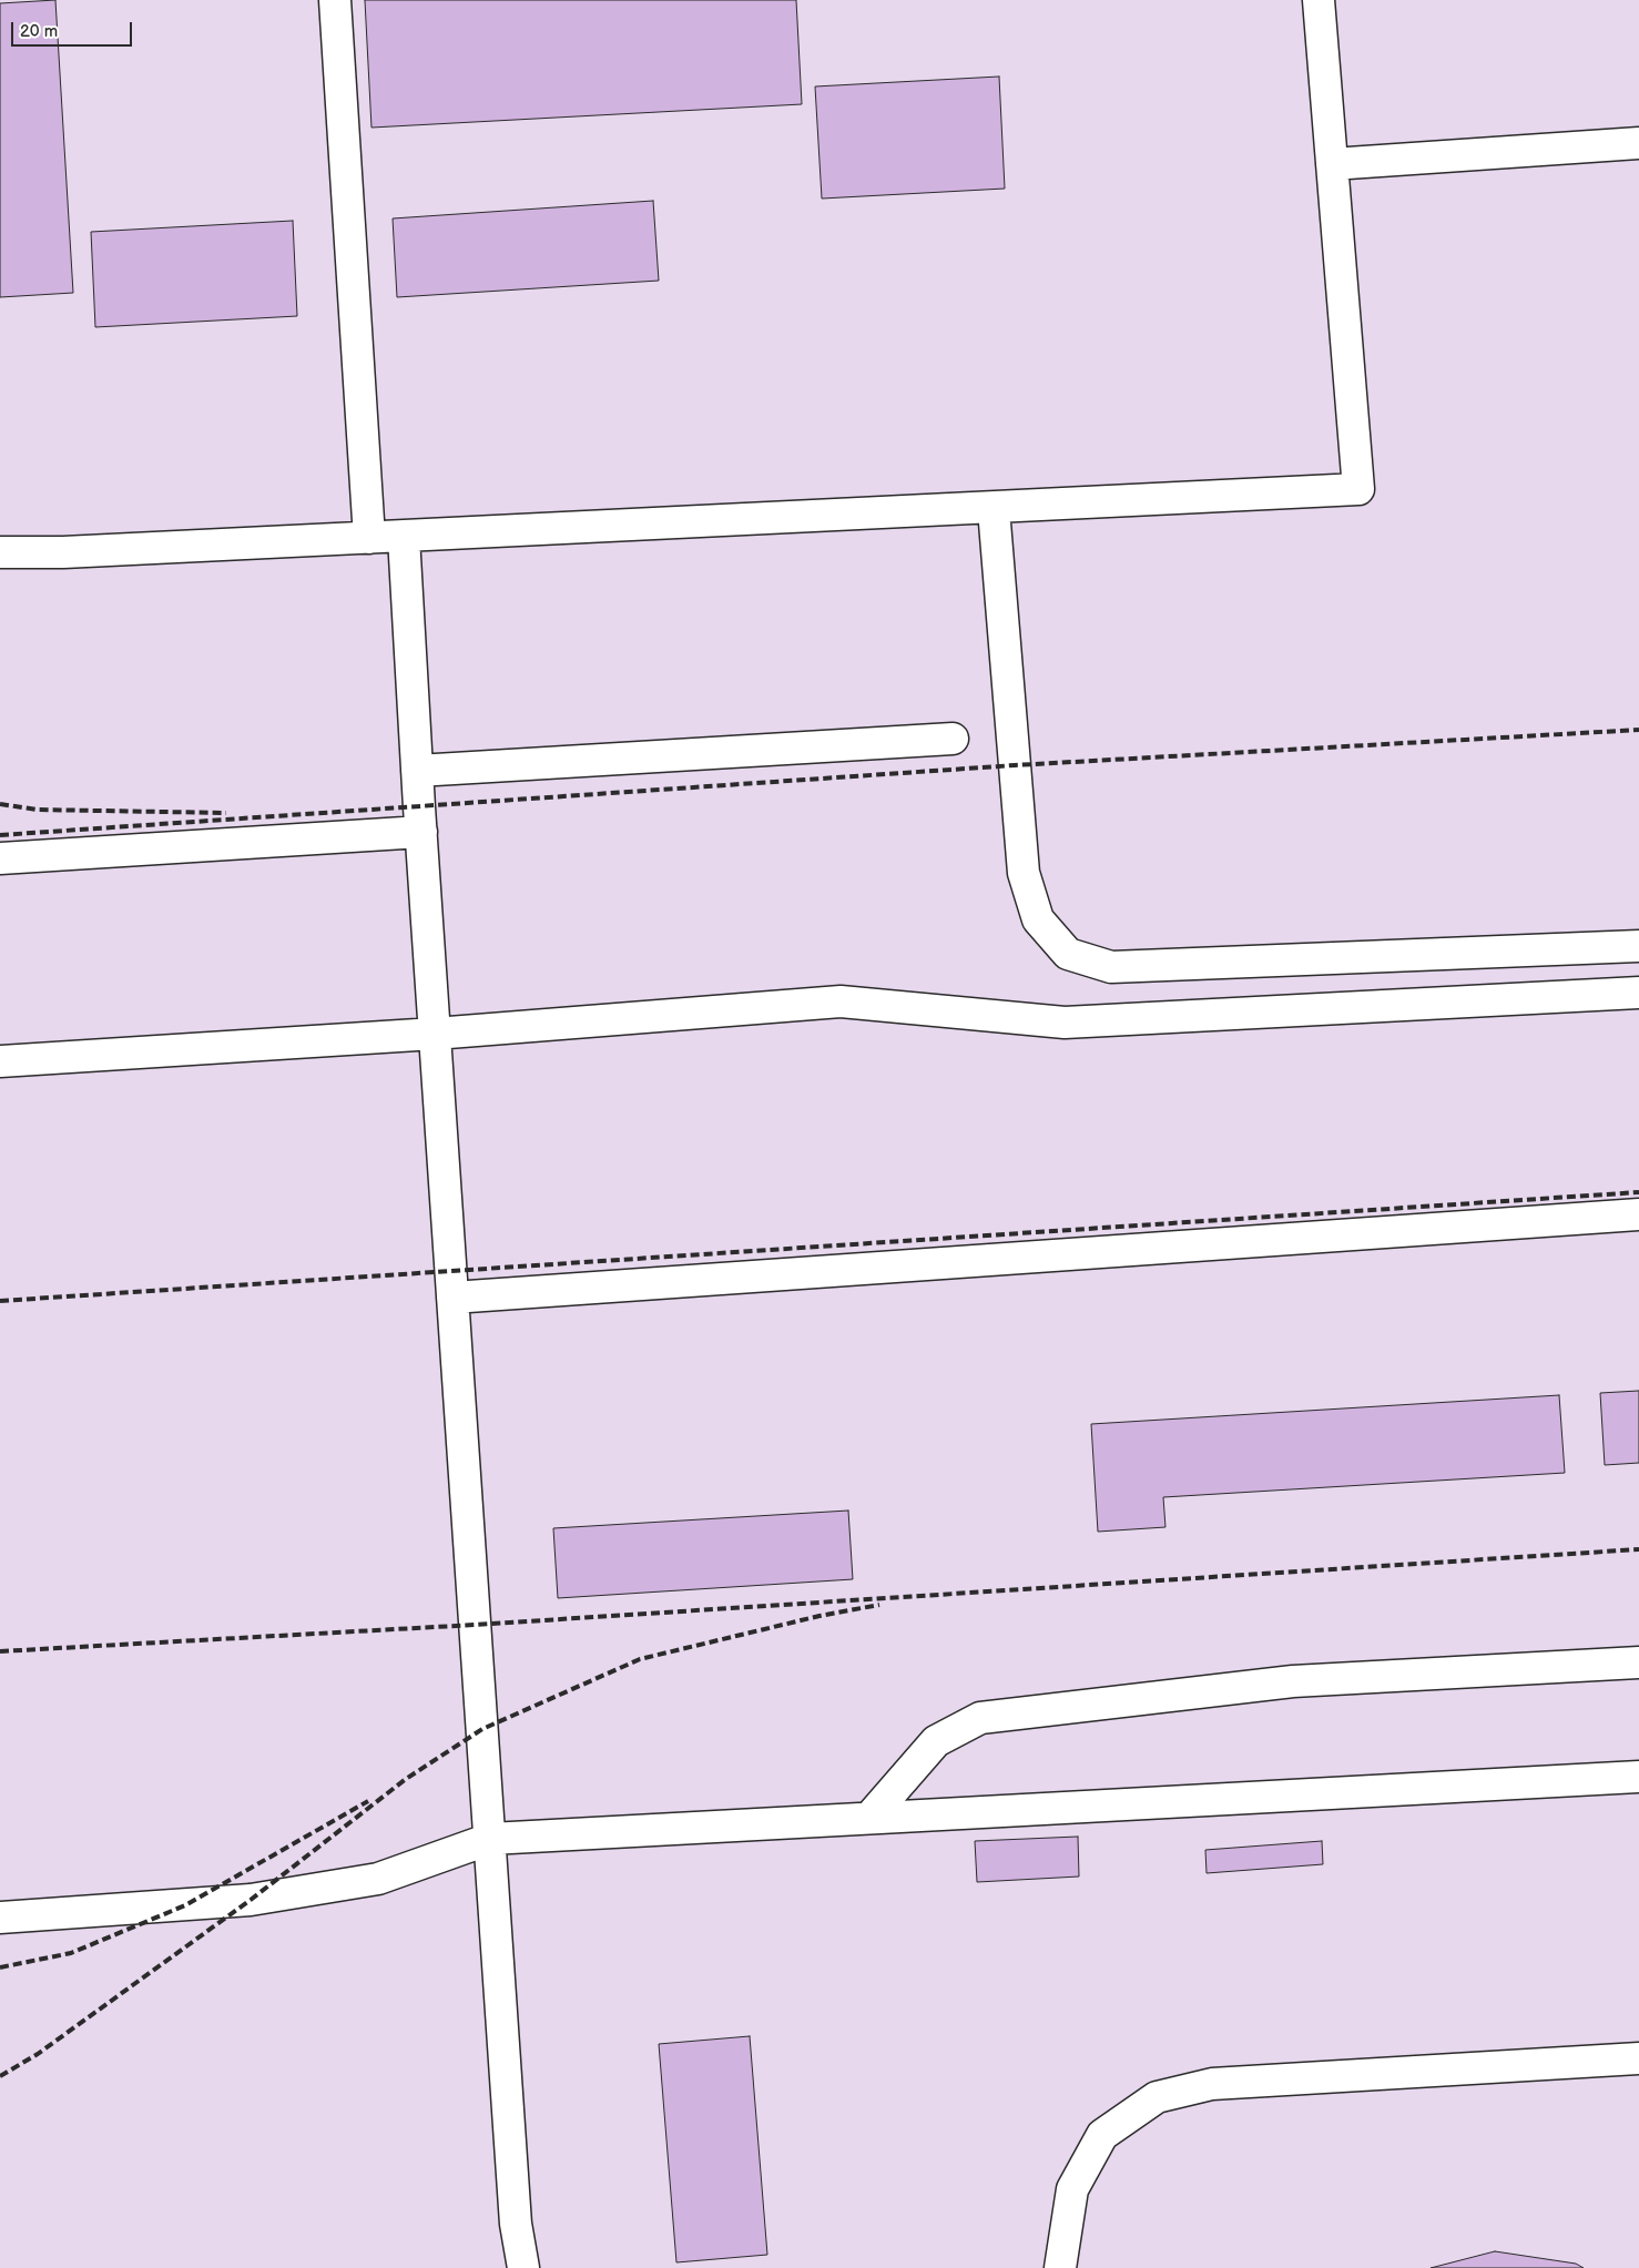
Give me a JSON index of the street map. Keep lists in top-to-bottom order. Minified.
{"scale_bar":"20 m"}
